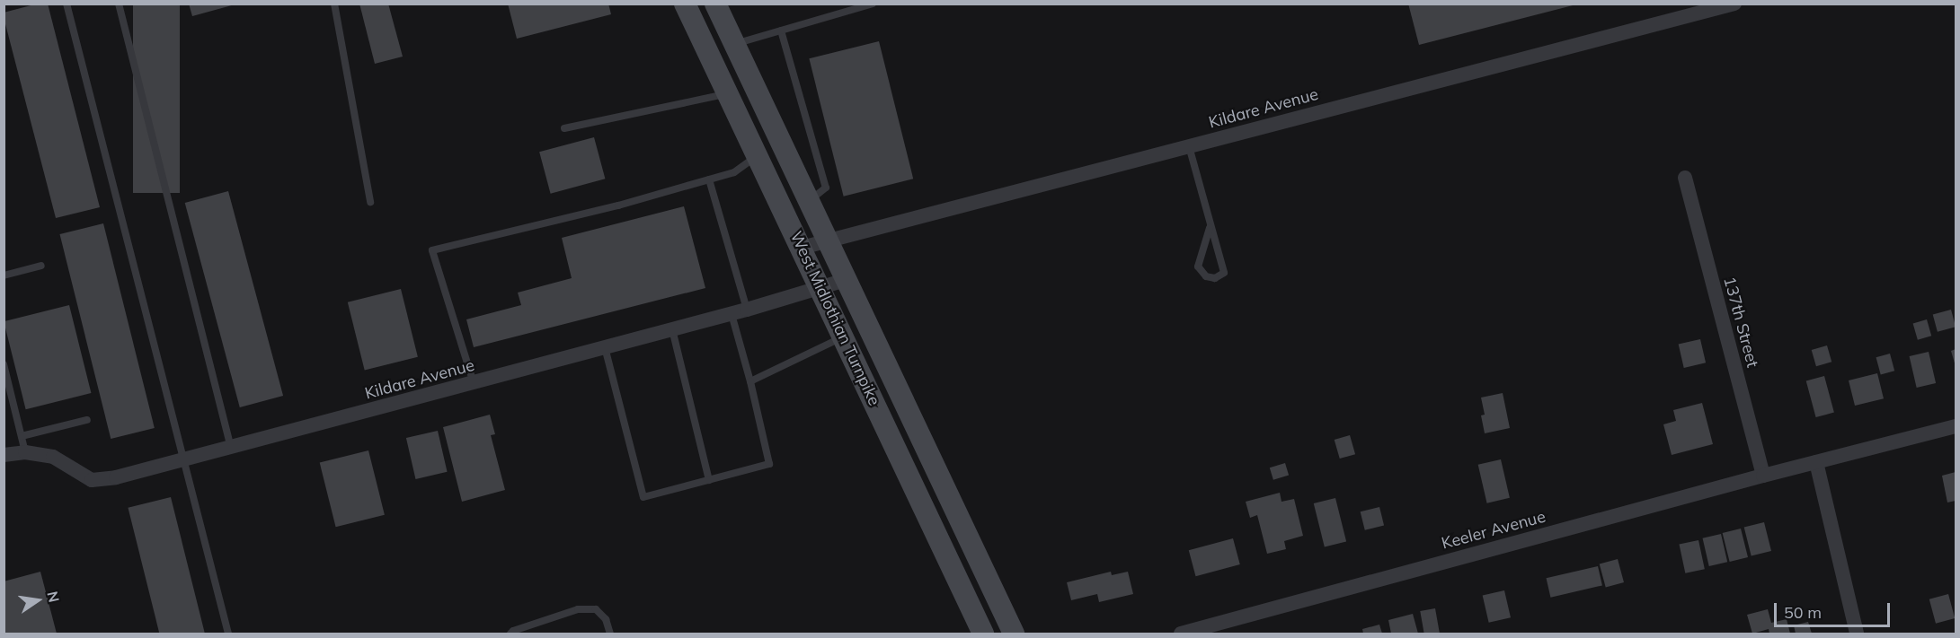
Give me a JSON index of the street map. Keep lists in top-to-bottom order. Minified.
{"streets":{"main road":["West Midlothian Turnpike"],"street":["Kildare Avenue","137th Street","Keeler Avenue"]},"crossings":[["Kildare Avenue","West Midlothian Turnpike"],["137th Street","Keeler Avenue"]],"scale_bar":"50 m","north":"right"}
